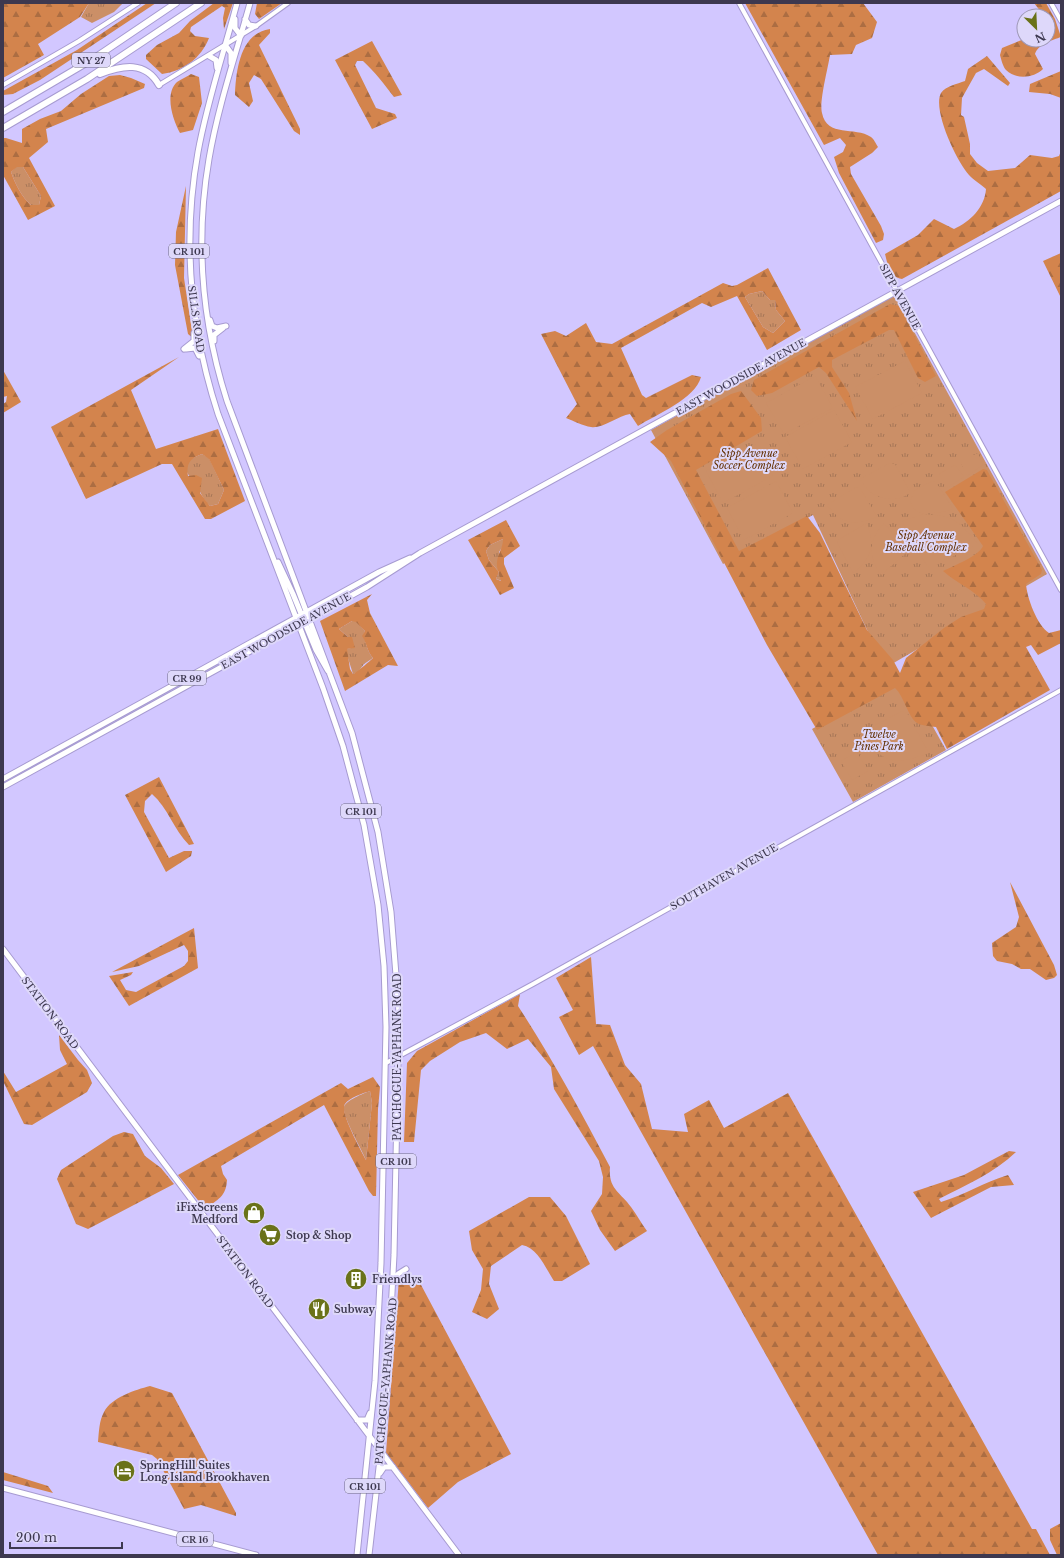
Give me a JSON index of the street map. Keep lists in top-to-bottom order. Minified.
{"streets":{"highway":["NY 27"],"main road":["CR 101","SILLS ROAD","EAST WOODSIDE AVENUE","CR 99","STATION ROAD","PATCHOGUE-YAPHANK ROAD","CR 16"],"street":["SIPP AVENUE","SOUTHAVEN AVENUE"]},"crossings":[["SIPP AVENUE","EAST WOODSIDE AVENUE"],["SILLS ROAD","EAST WOODSIDE AVENUE"],["SILLS ROAD","PATCHOGUE-YAPHANK ROAD"],["EAST WOODSIDE AVENUE","PATCHOGUE-YAPHANK ROAD"],["SOUTHAVEN AVENUE","PATCHOGUE-YAPHANK ROAD"],["STATION ROAD","PATCHOGUE-YAPHANK ROAD"]],"parks":["Sipp Avenue Soccer Complex","Sipp Avenue Baseball Complex","Twelve Pines Park"],"places":{"shop":["iFixScreens Medford"],"supermarket":["Stop & Shop"],"building":["Friendlys"],"restaurant":["Subway"],"hotel":["SpringHill Suites Long Island Brookhaven"]},"scale_bar":"200 m","north":"bottom right"}
